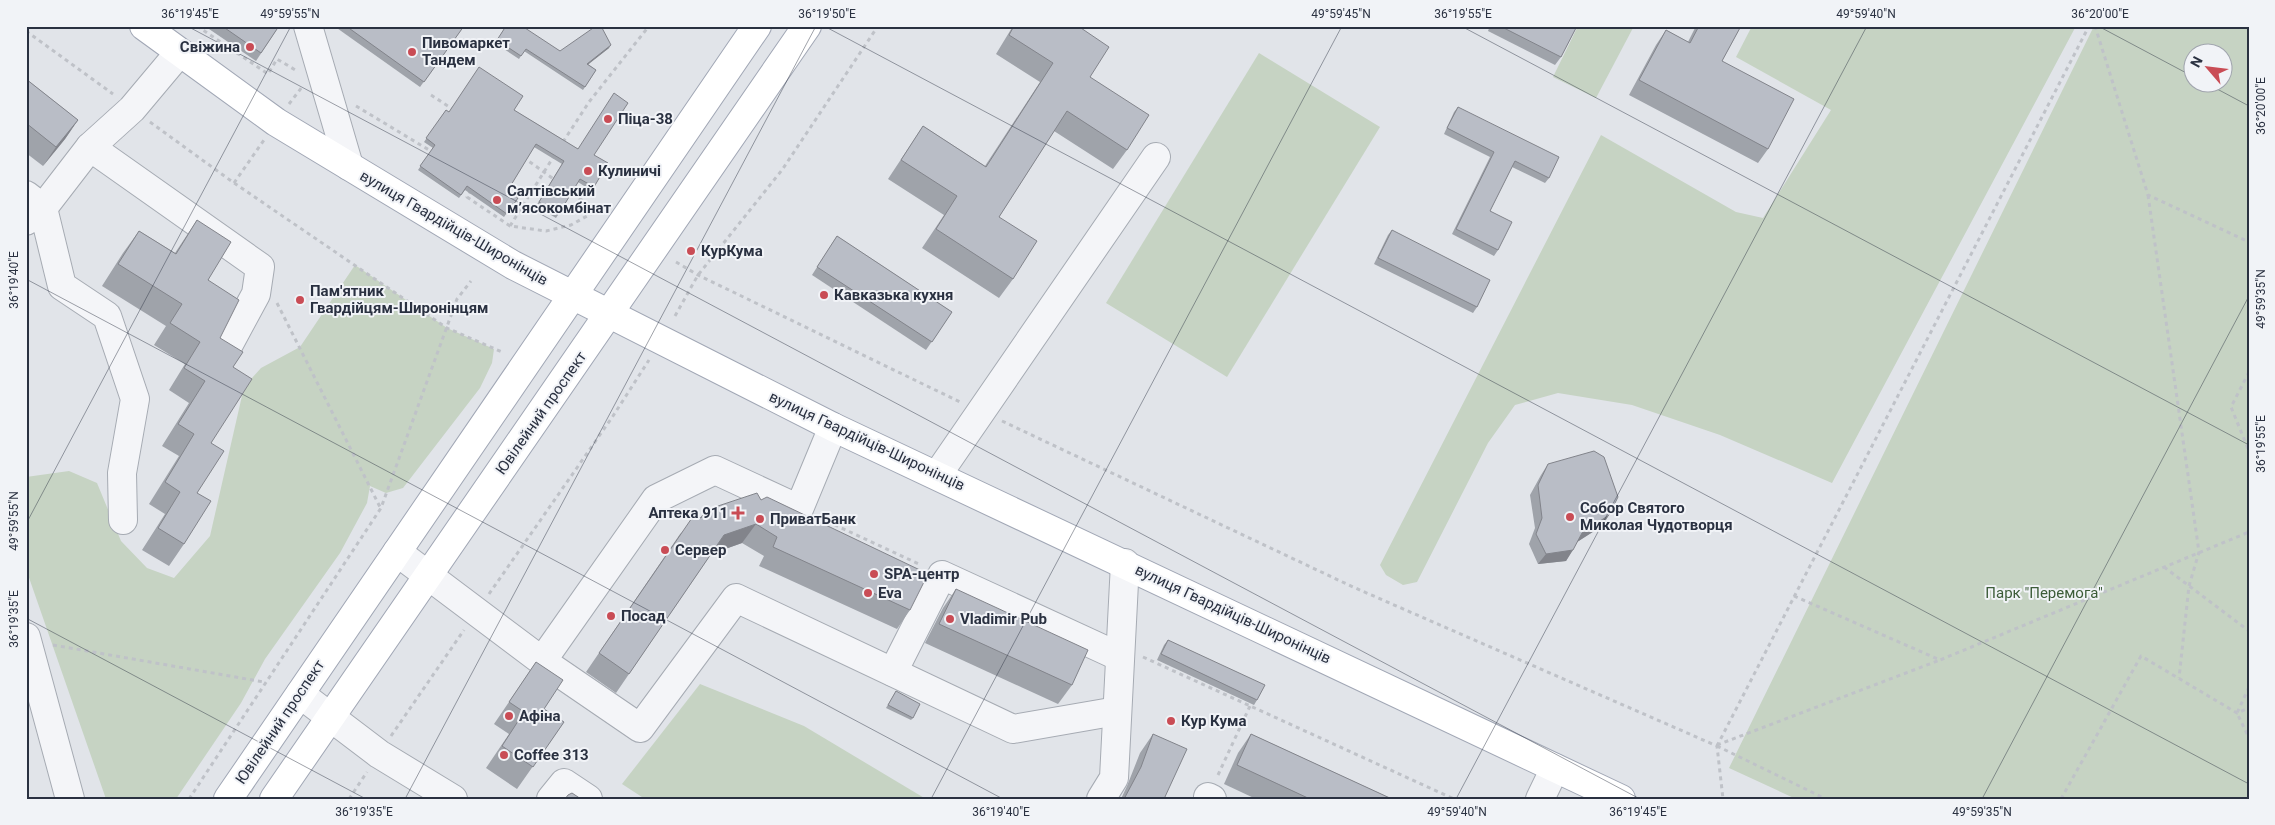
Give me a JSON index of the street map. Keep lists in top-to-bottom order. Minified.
{"streets":{"main road":["вулиця Гвардійців-Широнінців","Ювілейний проспект"]},"crossings":[["вулиця Гвардійців-Широнінців","Ювілейний проспект"]],"parks":["Парк \"Перемога\""],"places":{"other":["Свіжина","Пивомаркет Тандем","Піца-38","Кулиничі","Салтівський мʼясокомбінат","КурКума","Кавказька кухня","Пам'ятник Гвардійцям-Широнінцям","Собор Святого Миколая Чудотворця","ПриватБанк","Сервер","SPA-центр","Eva","Посад","Vladimir Pub","Афіна","Кур Кума","Coffee 313"],"health":["Аптека 911"]},"north":"top left","coordinates":["36°19'45\"E","49°59'55\"N","36°19'50\"E","49°59'45\"N","36°19'55\"E","49°59'40\"N","36°20'00\"E","36°19'40\"E","49°59'35\"N","36°19'35\"E"]}
